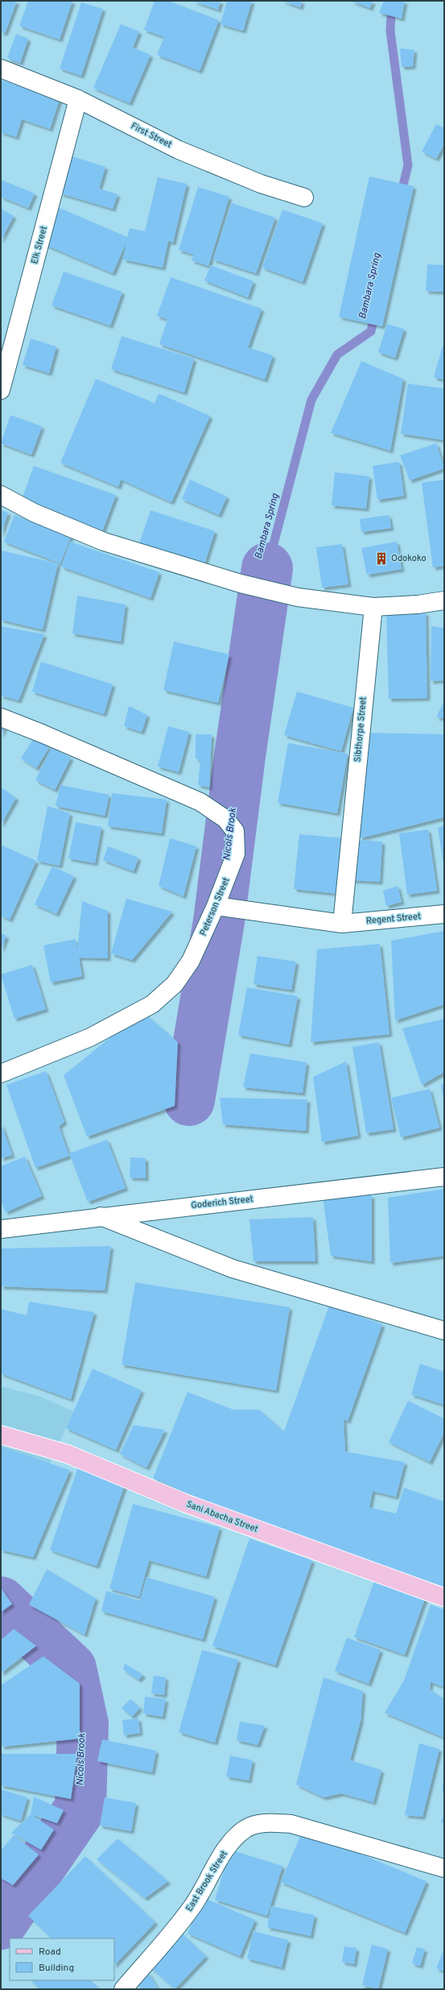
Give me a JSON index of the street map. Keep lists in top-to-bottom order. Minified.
{"streets":{"main road":["Sani Abacha Street"],"street":["First Street","Elk Street","Sibthorpe Street","Peterson Street","Regent Street","Goderich Street","East Brook Street"]},"crossings":[["First Street","Elk Street"],["Sibthorpe Street","Regent Street"],["Peterson Street","Regent Street"]],"water":["Bambara Spring","Nicols Brook"],"places":{"building":["Odokoko"]},"legend":["Road","Building"]}
